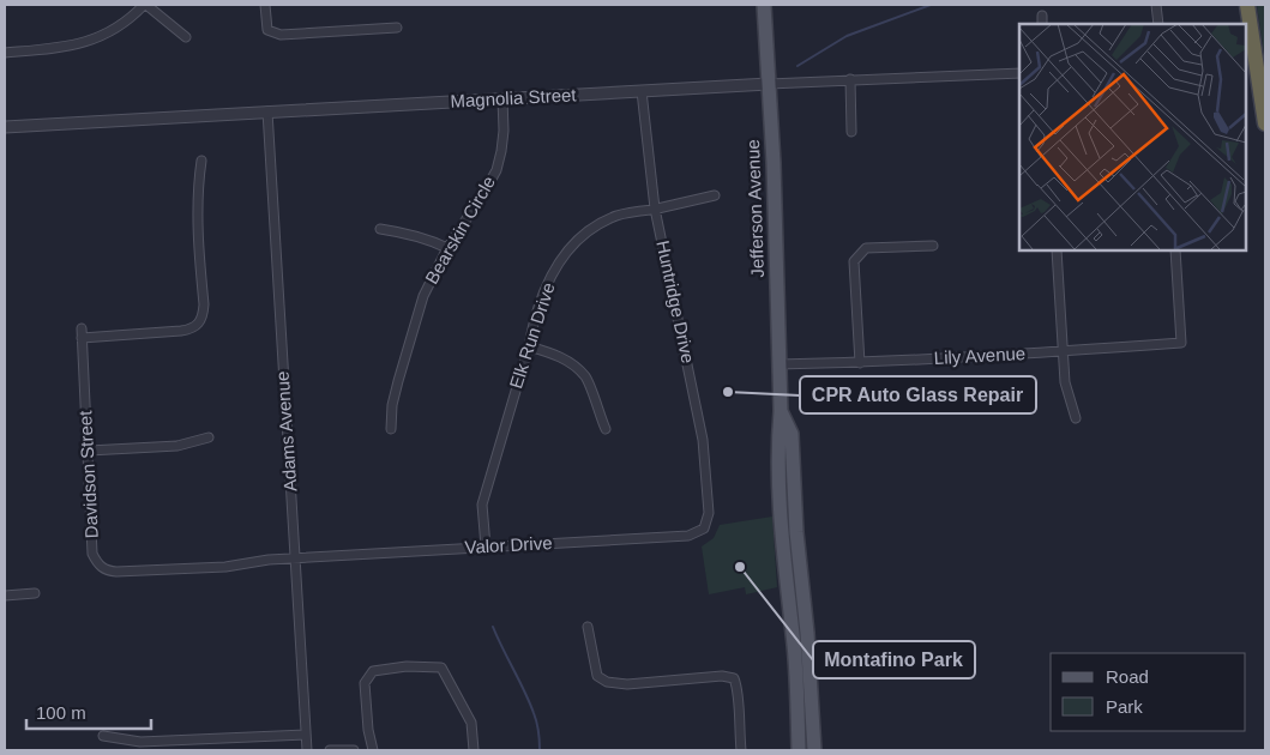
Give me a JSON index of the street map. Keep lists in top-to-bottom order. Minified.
{"streets":{"main road":["Jefferson Avenue"],"street":["Magnolia Street","Bearskin Circle","Huntridge Drive","Elk Run Drive","Lily Avenue","Adams Avenue","Davidson Street","Valor Drive"]},"crossings":[["Magnolia Street","Jefferson Avenue"],["Magnolia Street","Bearskin Circle"],["Magnolia Street","Huntridge Drive"],["Magnolia Street","Adams Avenue"],["Jefferson Avenue","Lily Avenue"],["Huntridge Drive","Elk Run Drive"],["Huntridge Drive","Valor Drive"],["Elk Run Drive","Valor Drive"],["Adams Avenue","Davidson Street"],["Adams Avenue","Valor Drive"],["Davidson Street","Valor Drive"]],"places":["CPR Auto Glass Repair","Montafino Park"],"legend":["Road","Park"],"scale_bar":"100 m"}
